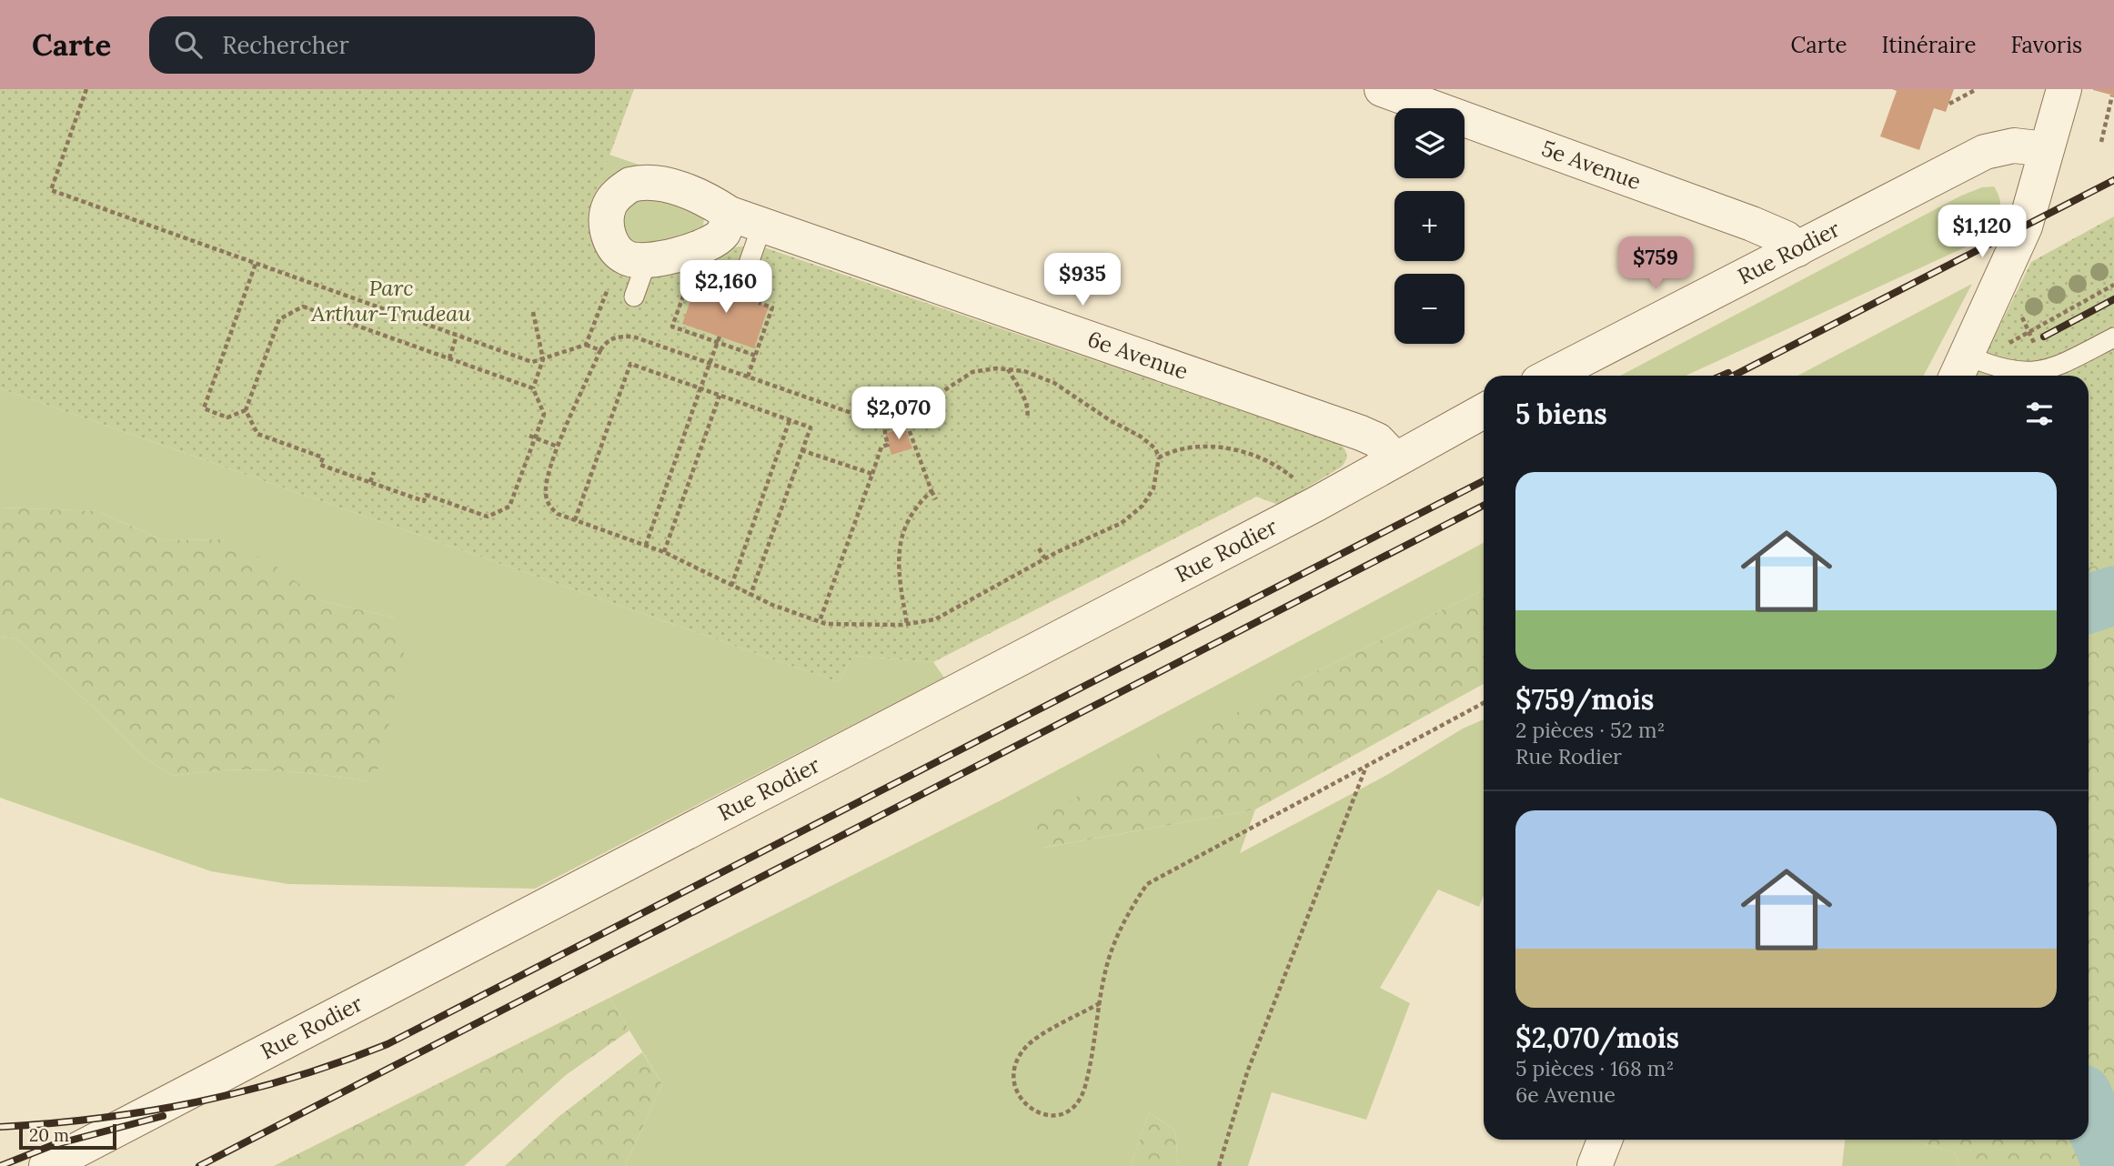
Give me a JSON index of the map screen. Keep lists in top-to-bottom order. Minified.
{"streets":{"street":["5e Avenue","Rue Rodier","6e Avenue"]},"crossings":[["5e Avenue","Rue Rodier"],["Rue Rodier","6e Avenue"]],"parks":["Parc Arthur-Trudeau"],"scale_bar":"20 m","page":{"header":"Carte","search":"Rechercher","nav":["Carte","Itinéraire","Favoris"],"map_buttons":["+","−"],"price":["$1,120","$759","$935","$2,160","$2,070"],"heading":"5 biens","list":[{"name":"$759/mois","note":"2 pièces · 52 m² · Rue Rodier"},{"name":"$2,070/mois","note":"5 pièces · 168 m² · 6e Avenue"}],"scale":"20 m"}}
